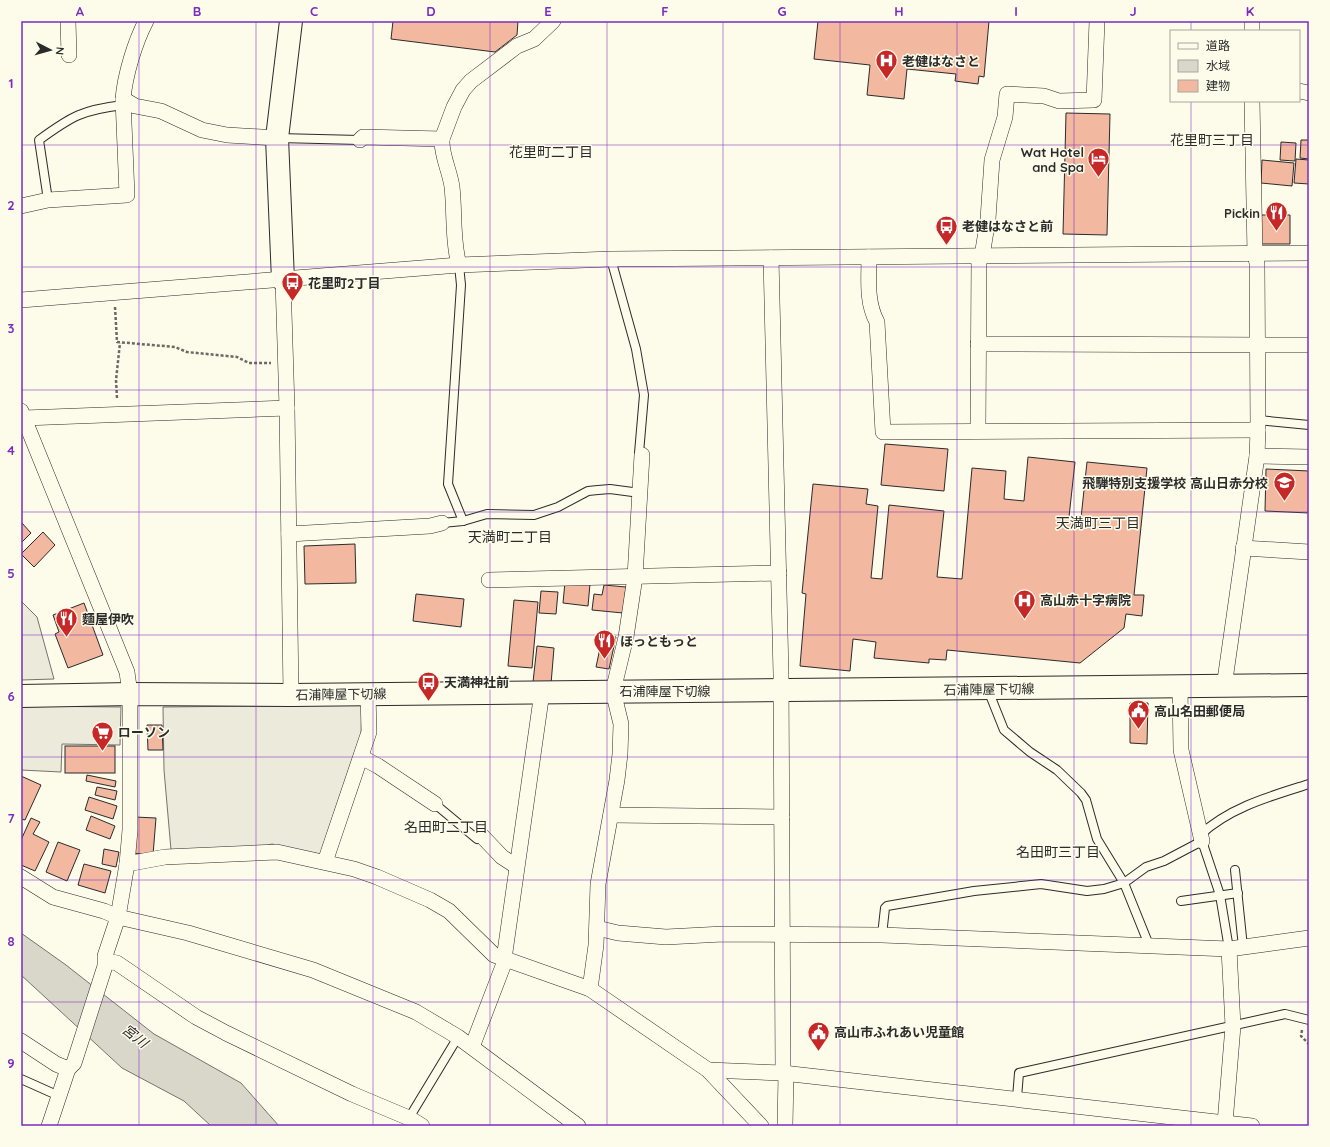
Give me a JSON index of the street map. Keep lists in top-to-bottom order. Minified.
{"streets":{"main road":["石浦陣屋下切線"]},"districts":["花里町三丁目","花里町二丁目","天満町三丁目","天満町二丁目","名田町二丁目","名田町三丁目"],"water":["宮川"],"places":{"hospital":["老健はなさと","高山赤十字病院"],"hotel":["Wat Hotel and Spa"],"restaurant":["Pickin","麵屋伊吹","ほっともっと"],"bus stop":["老健はなさと前","花里町2丁目","天満神社前"],"school or university":["飛騨特別支援学校 高山日赤分校"],"public building":["高山名田郵便局","高山市ふれあい児童館"],"supermarket":["ローソン"]},"legend":["道路","水域","建物"],"north":"right","grid":{"columns":["A","B","C","D","E","F","G","H","I","J","K"],"rows":["1","2","3","4","5","6","7","8","9"]}}
